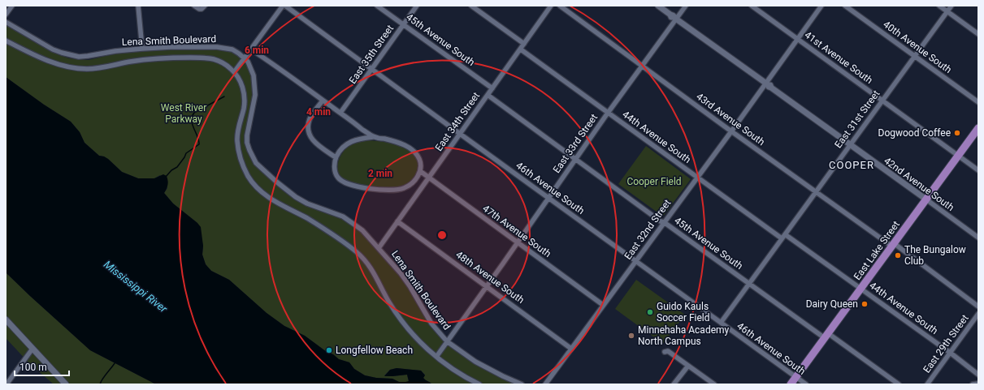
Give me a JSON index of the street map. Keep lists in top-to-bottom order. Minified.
{"streets":{"main road":["East Lake Street"],"street":["45th Avenue South","Lena Smith Boulevard","40th Avenue South","East 35th Street","41st Avenue South","43rd Avenue South","East 31st Street","East 34th Street","44th Avenue South","East 33rd Street","42nd Avenue South","46th Avenue South","East 32nd Street","47th Avenue South","48th Avenue South","East 29th Street"]},"crossings":[["45th Avenue South","East 35th Street"],["45th Avenue South","East 31st Street"],["45th Avenue South","East 34th Street"],["45th Avenue South","East 33rd Street"],["45th Avenue South","East 32nd Street"],["45th Avenue South","East Lake Street"],["Lena Smith Boulevard","East 34th Street"],["Lena Smith Boulevard","East 33rd Street"],["40th Avenue South","East 31st Street"],["East 35th Street","46th Avenue South"],["41st Avenue South","East 31st Street"],["41st Avenue South","East 32nd Street"],["41st Avenue South","East Lake Street"],["43rd Avenue South","East 31st Street"],["43rd Avenue South","East 33rd Street"],["43rd Avenue South","East 32nd Street"],["43rd Avenue South","East Lake Street"],["East 31st Street","44th Avenue South"],["East 31st Street","42nd Avenue South"],["East 31st Street","46th Avenue South"],["East 34th Street","44th Avenue South"],["East 34th Street","46th Avenue South"],["East 34th Street","47th Avenue South"],["East 34th Street","48th Avenue South"],["44th Avenue South","East 33rd Street"],["44th Avenue South","East 32nd Street"],["44th Avenue South","East Lake Street"],["44th Avenue South","East 29th Street"],["East 33rd Street","42nd Avenue South"],["East 33rd Street","46th Avenue South"],["East 33rd Street","47th Avenue South"],["East 33rd Street","48th Avenue South"],["42nd Avenue South","East 32nd Street"],["42nd Avenue South","East Lake Street"],["46th Avenue South","East 32nd Street"],["46th Avenue South","East Lake Street"],["East 32nd Street","47th Avenue South"],["East 32nd Street","48th Avenue South"]],"districts":["COOPER"],"water":["Mississippi River"],"parks":["West River Parkway","Cooper Field"],"places":["Dogwood Coffee","The Bungalow Club","Dairy Queen","Guido Kauls Soccer Field","Minnehaha Academy North Campus","Longfellow Beach"],"scale_bar":"100 m","rings":["6 min","4 min","2 min"]}
